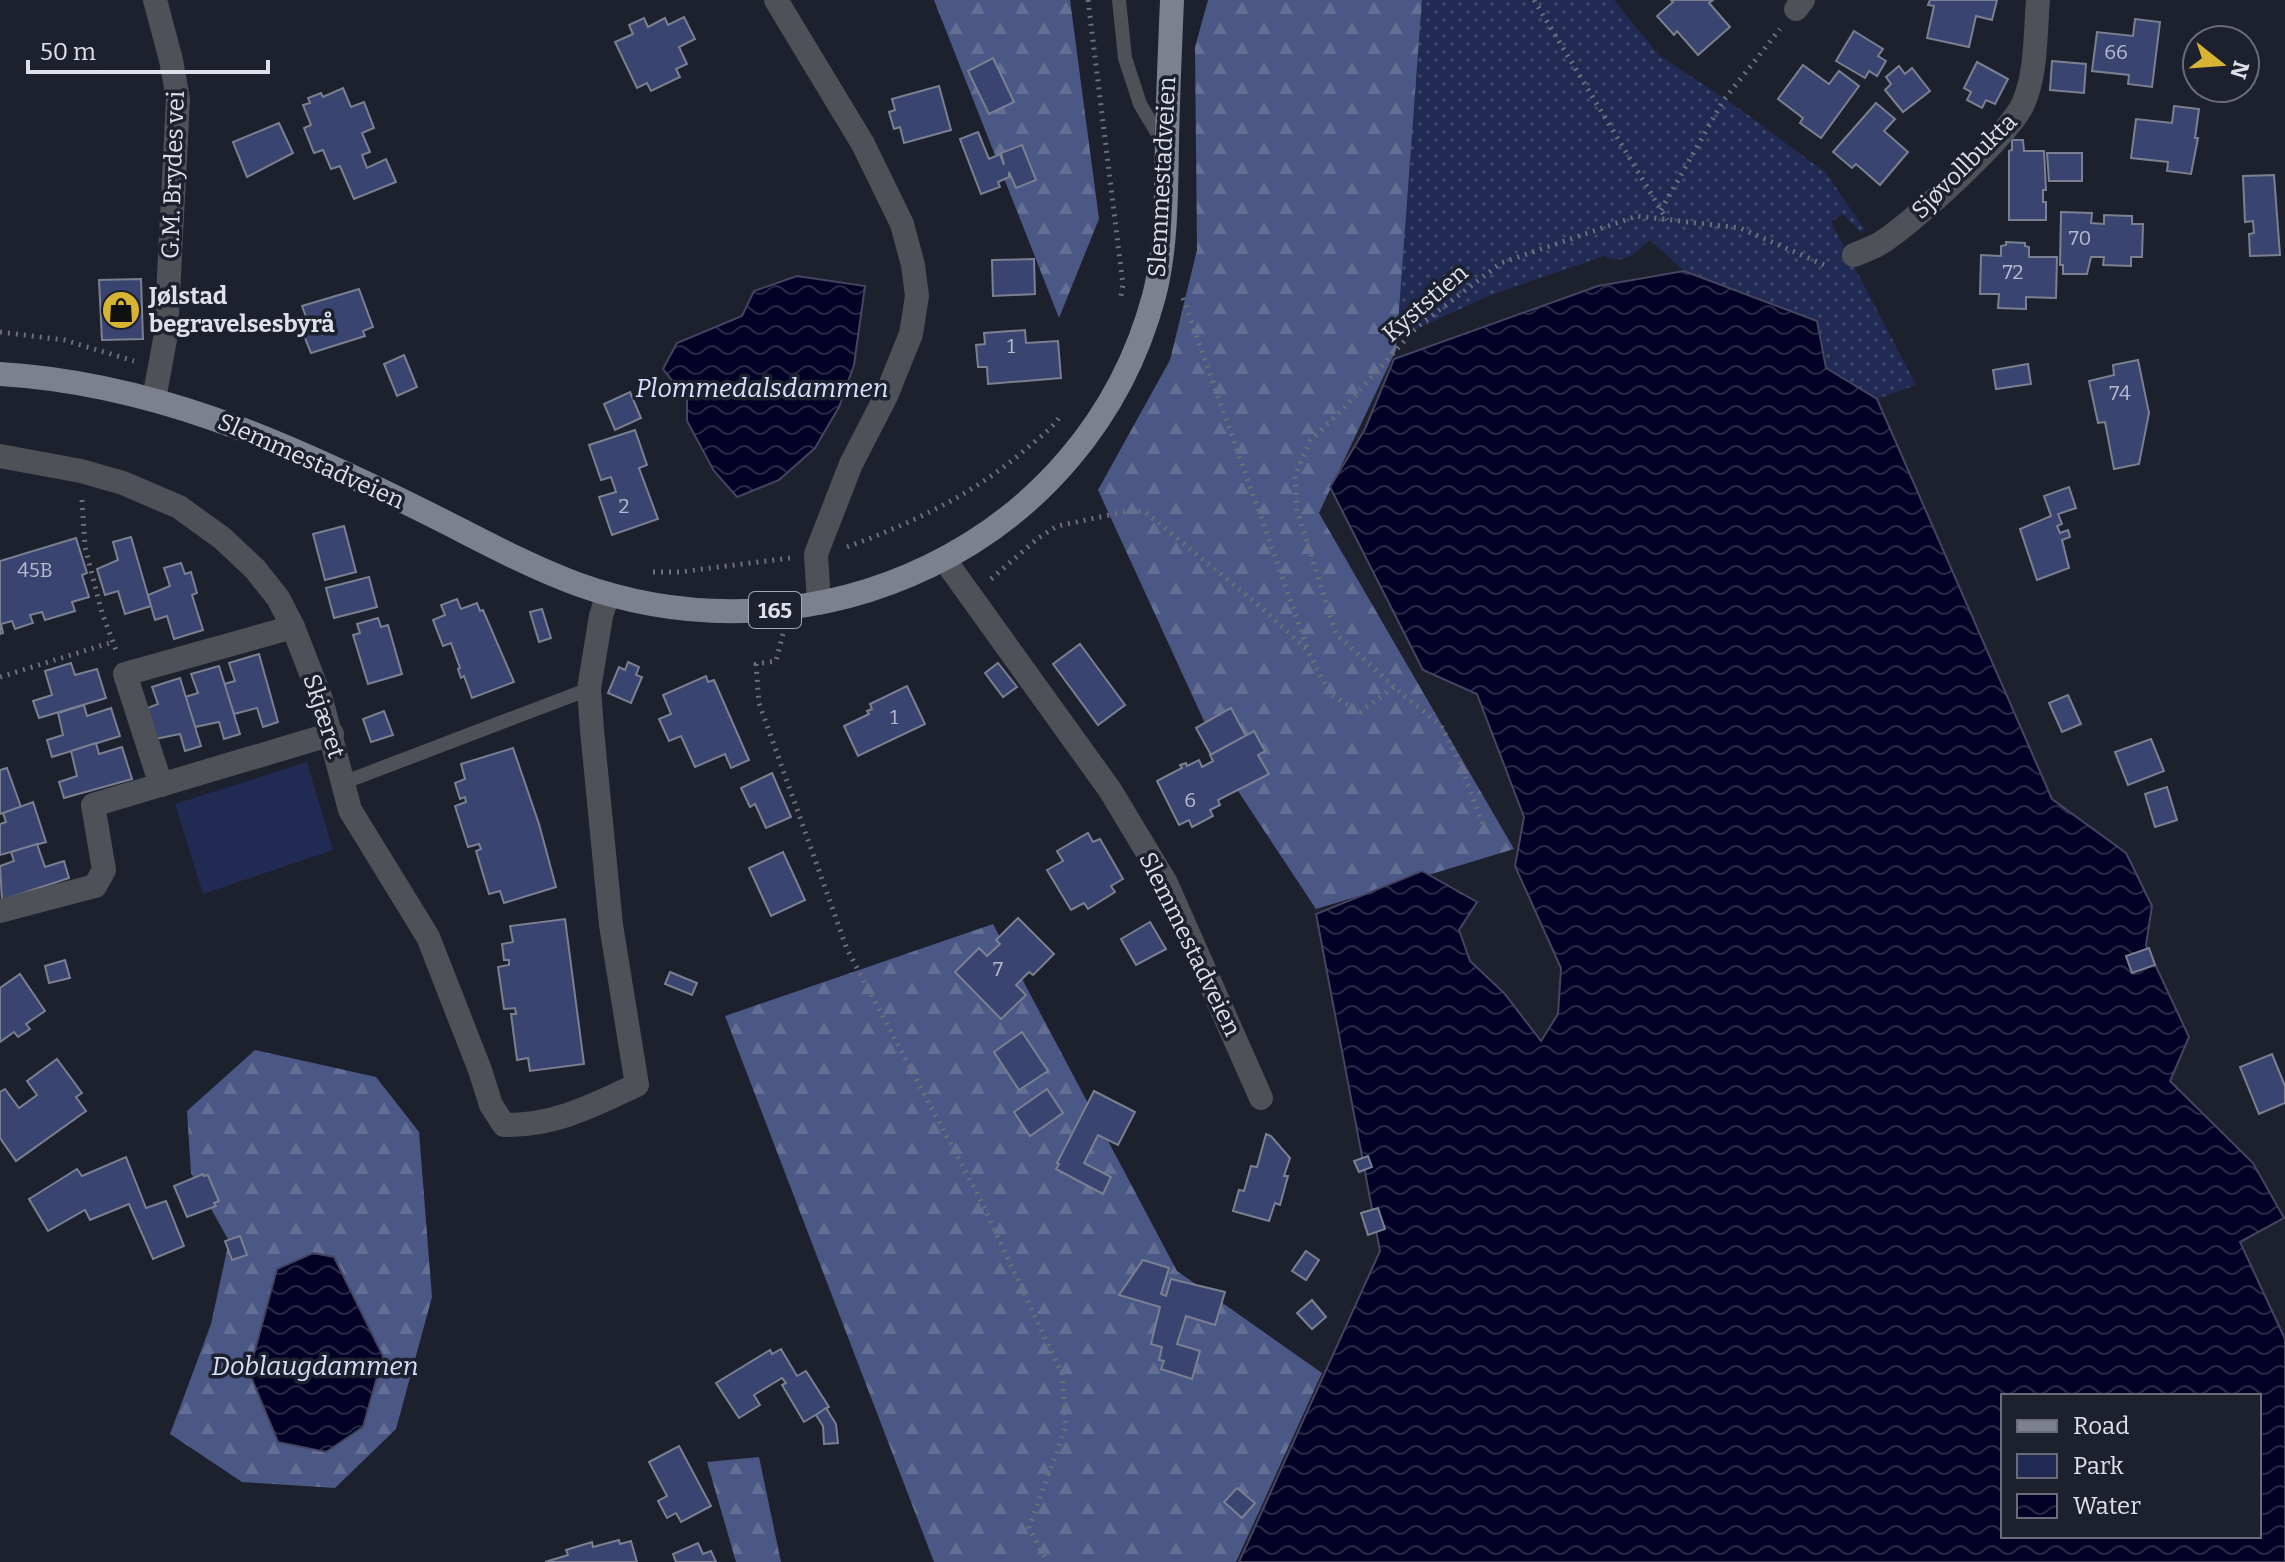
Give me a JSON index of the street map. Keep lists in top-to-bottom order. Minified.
{"streets":{"main road":["Slemmestadveien","165"],"street":["Sjøvollbukta","G.M. Brydes vei","Skjæret"],"path":["Kyststien"]},"crossings":[["Sjøvollbukta","Kyststien"],["G.M. Brydes vei","Slemmestadveien"]],"water":["Plommedalsdammen","Doblaugdammen"],"places":{"shop":["Jølstad begravelsesbyrå"]},"house_numbers":["66","70","72","1","74","2","45B","1","6","7"],"legend":["Road","Park","Water"],"scale_bar":"50 m","north":"right"}
